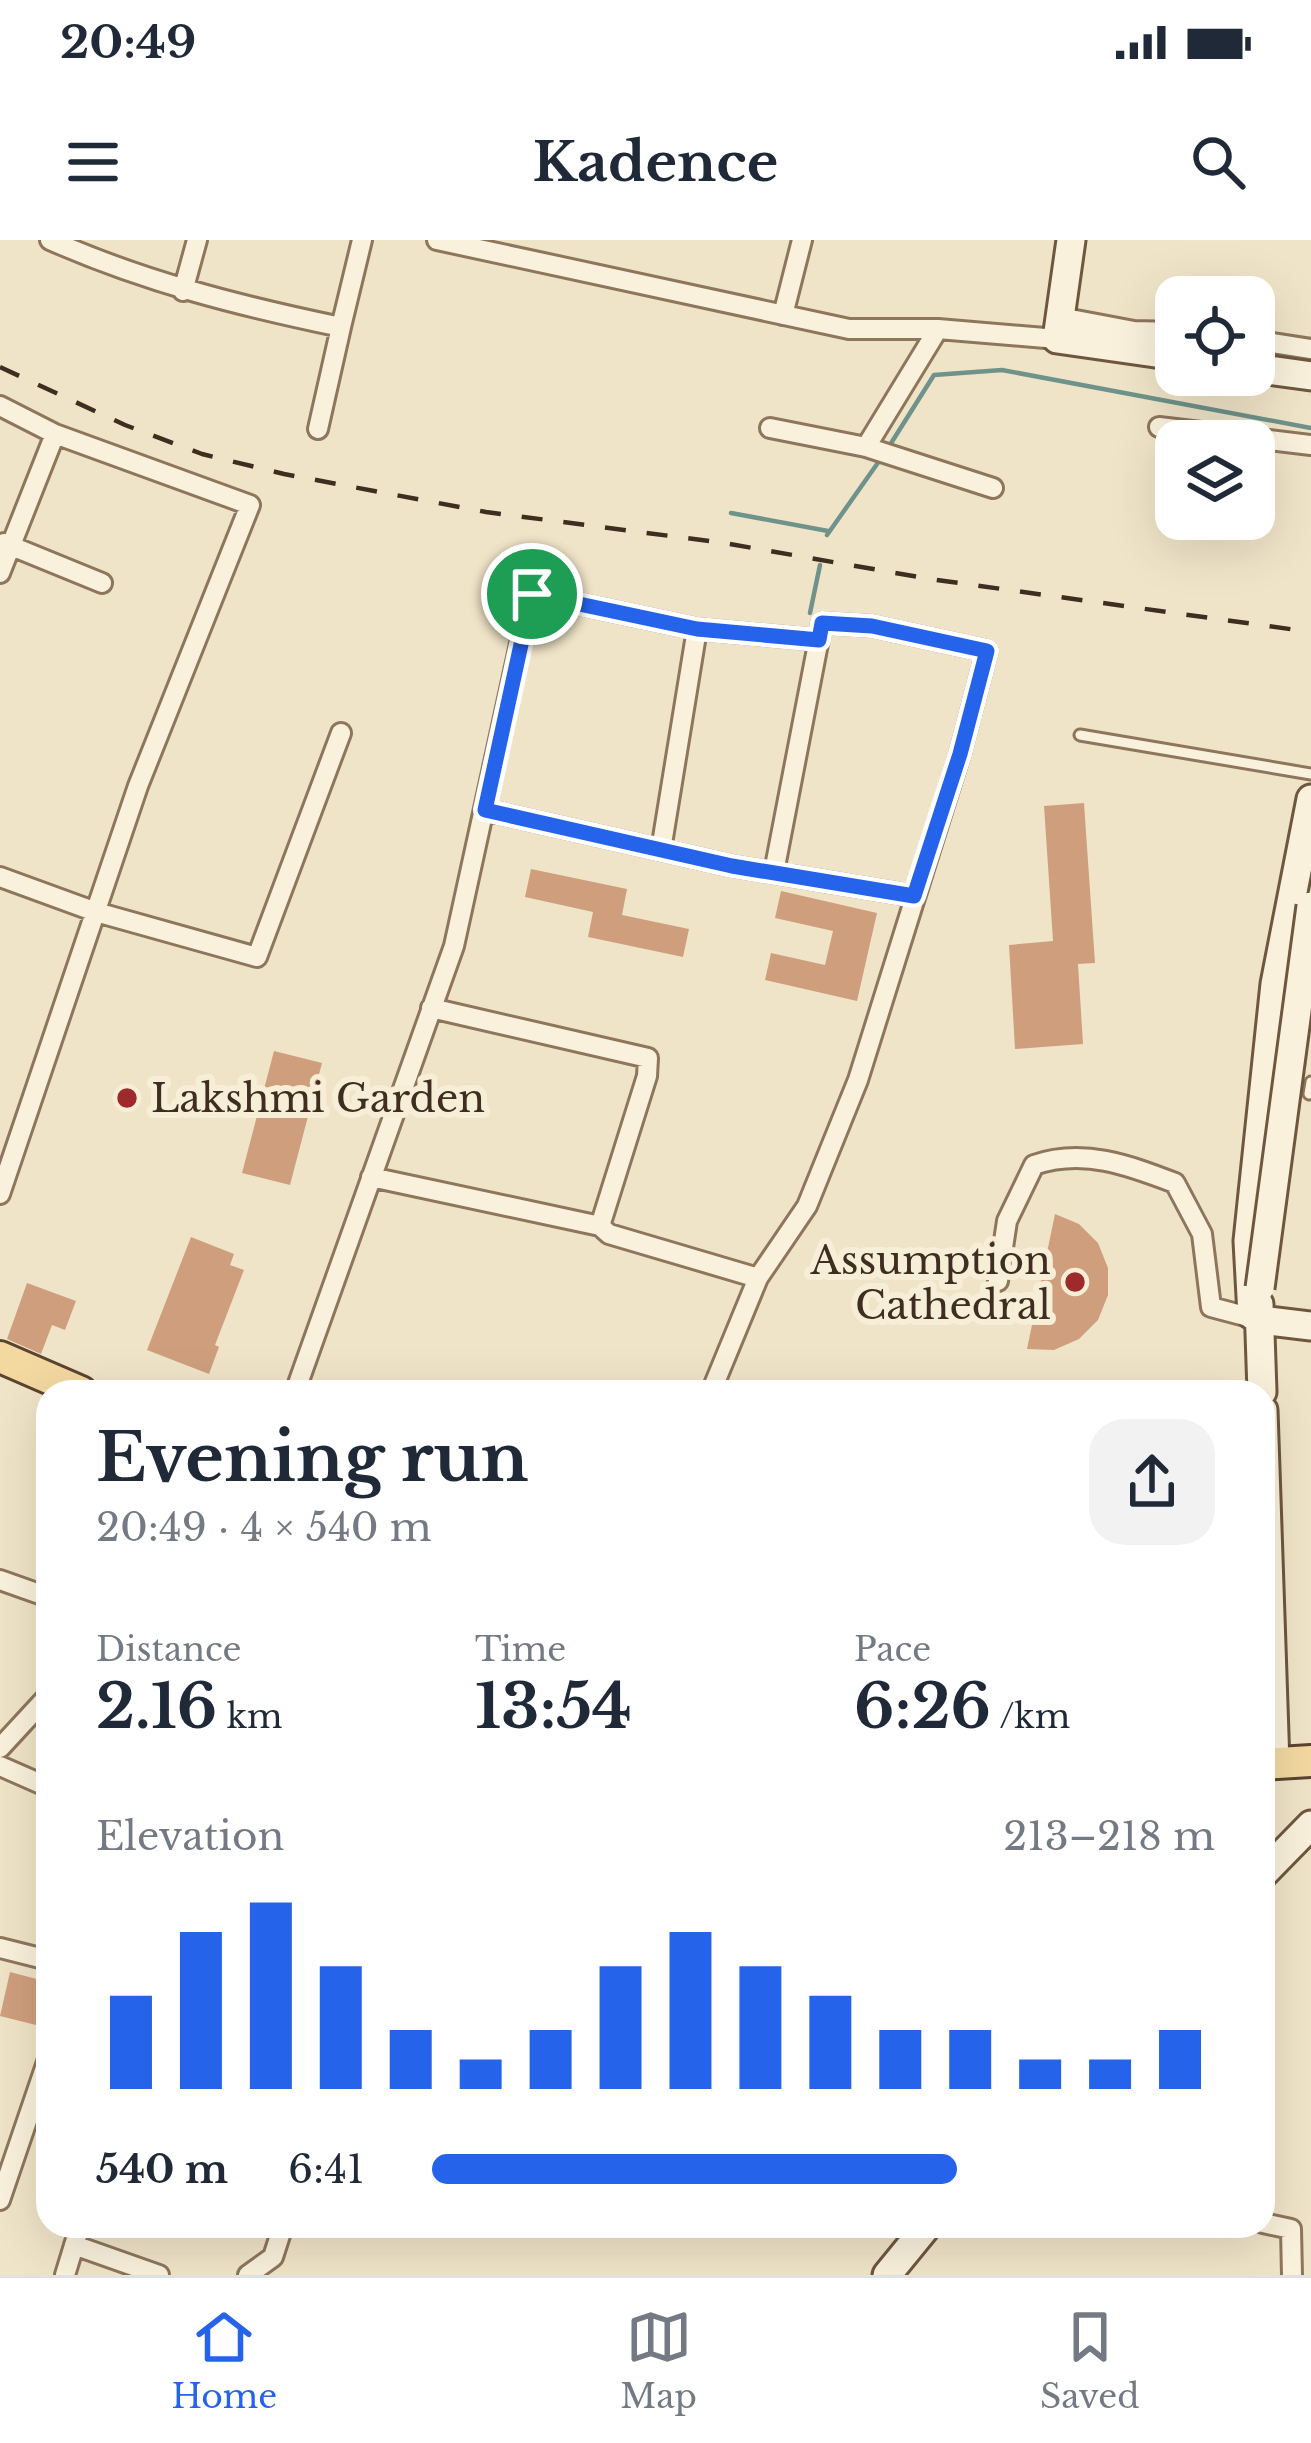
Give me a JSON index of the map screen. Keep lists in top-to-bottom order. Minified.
{"places":["Lakshmi Garden","Assumption Cathedral"],"page":{"status":"20:49","header":"Kadence","heading":["Evening run","20:49 · 4 × 540 m"],"stats":[["Distance","2.16 km"],["Time","13:54"],["Pace","6:26 /km"]],"chart":["Elevation","213–218 m"],"list":[{"name":"540 m","note":"6:41"}],"tabs":["Home","Map","Saved"]}}
